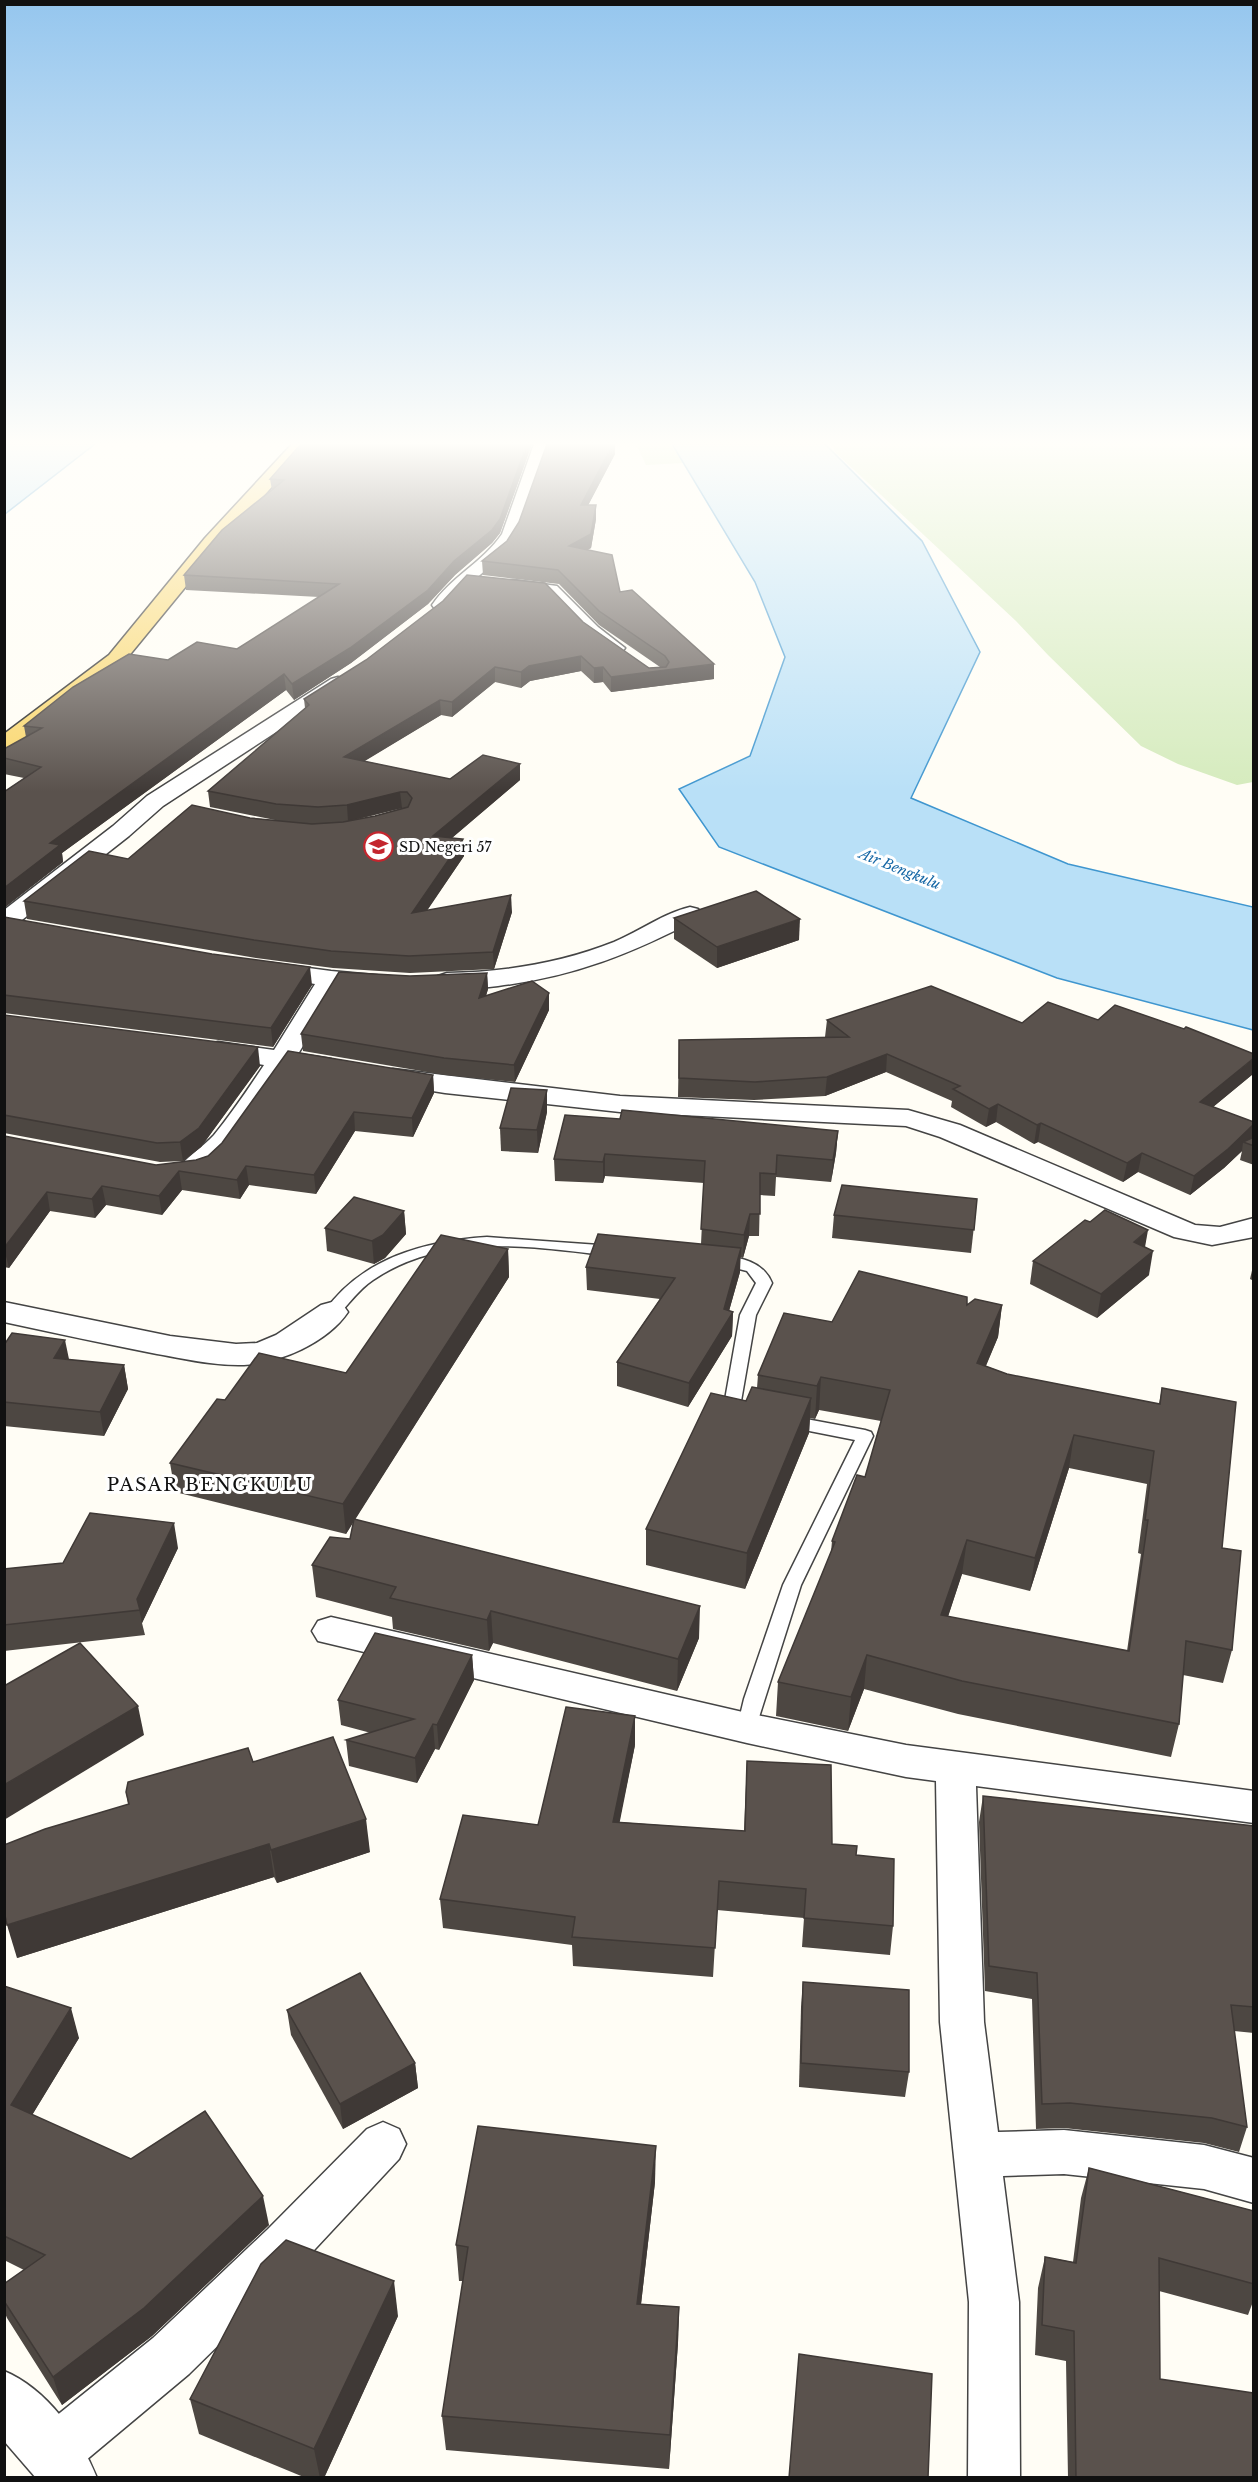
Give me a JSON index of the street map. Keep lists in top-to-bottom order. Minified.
{"districts":["PASAR BENGKULU"],"water":["Air Bengkulu"],"places":{"school or university":["SD Negeri 57"]}}
